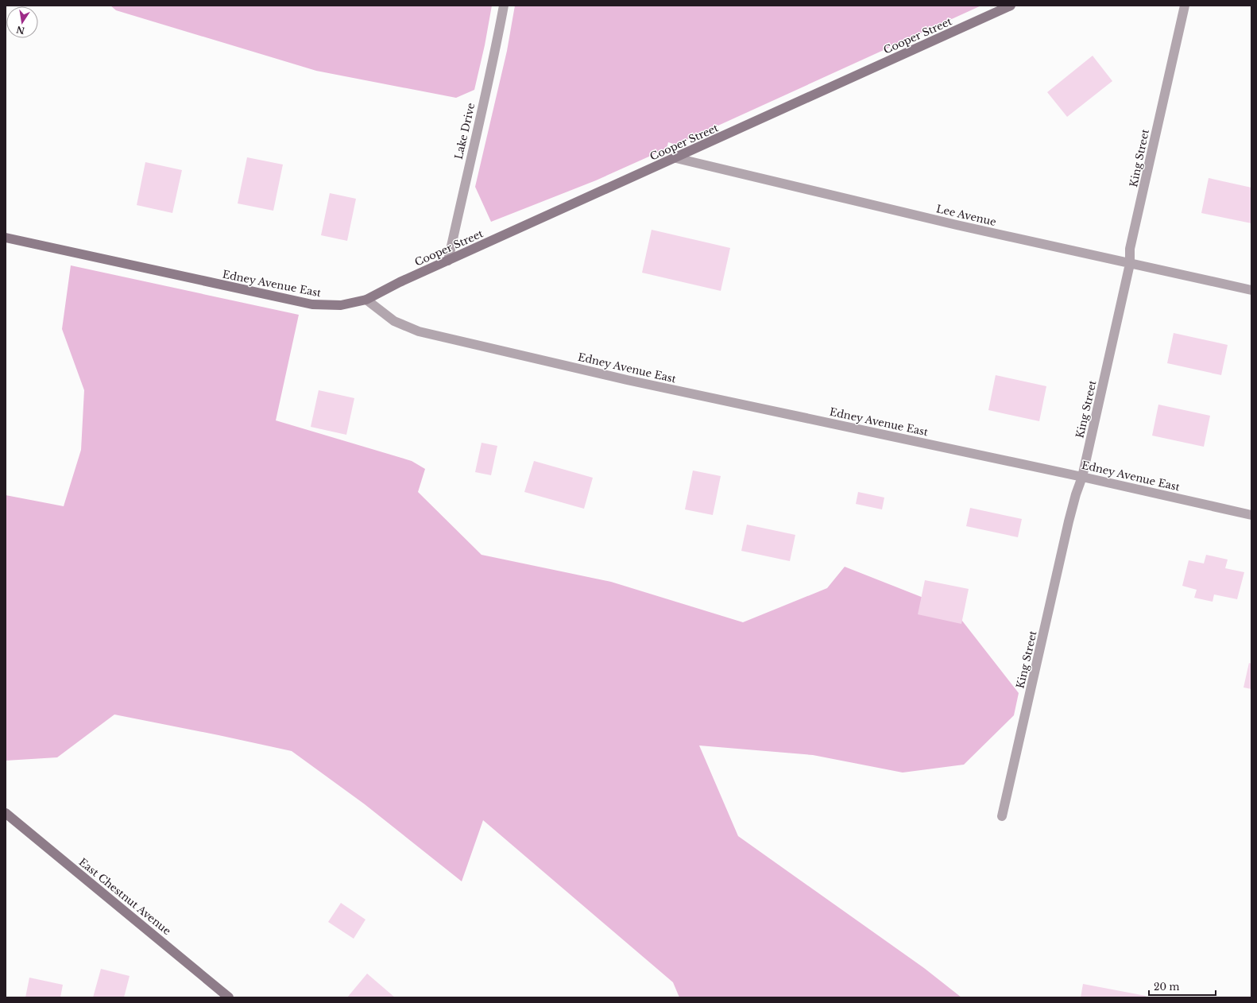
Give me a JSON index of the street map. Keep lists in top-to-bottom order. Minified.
{"streets":{"street":["Cooper Street","Lake Drive","King Street","Lee Avenue","Edney Avenue East","East Chestnut Avenue"]},"crossings":[["Cooper Street","Lake Drive"],["Cooper Street","Lee Avenue"],["Cooper Street","Edney Avenue East"],["King Street","Lee Avenue"],["King Street","Edney Avenue East"]],"scale_bar":"20 m","north":"bottom"}
